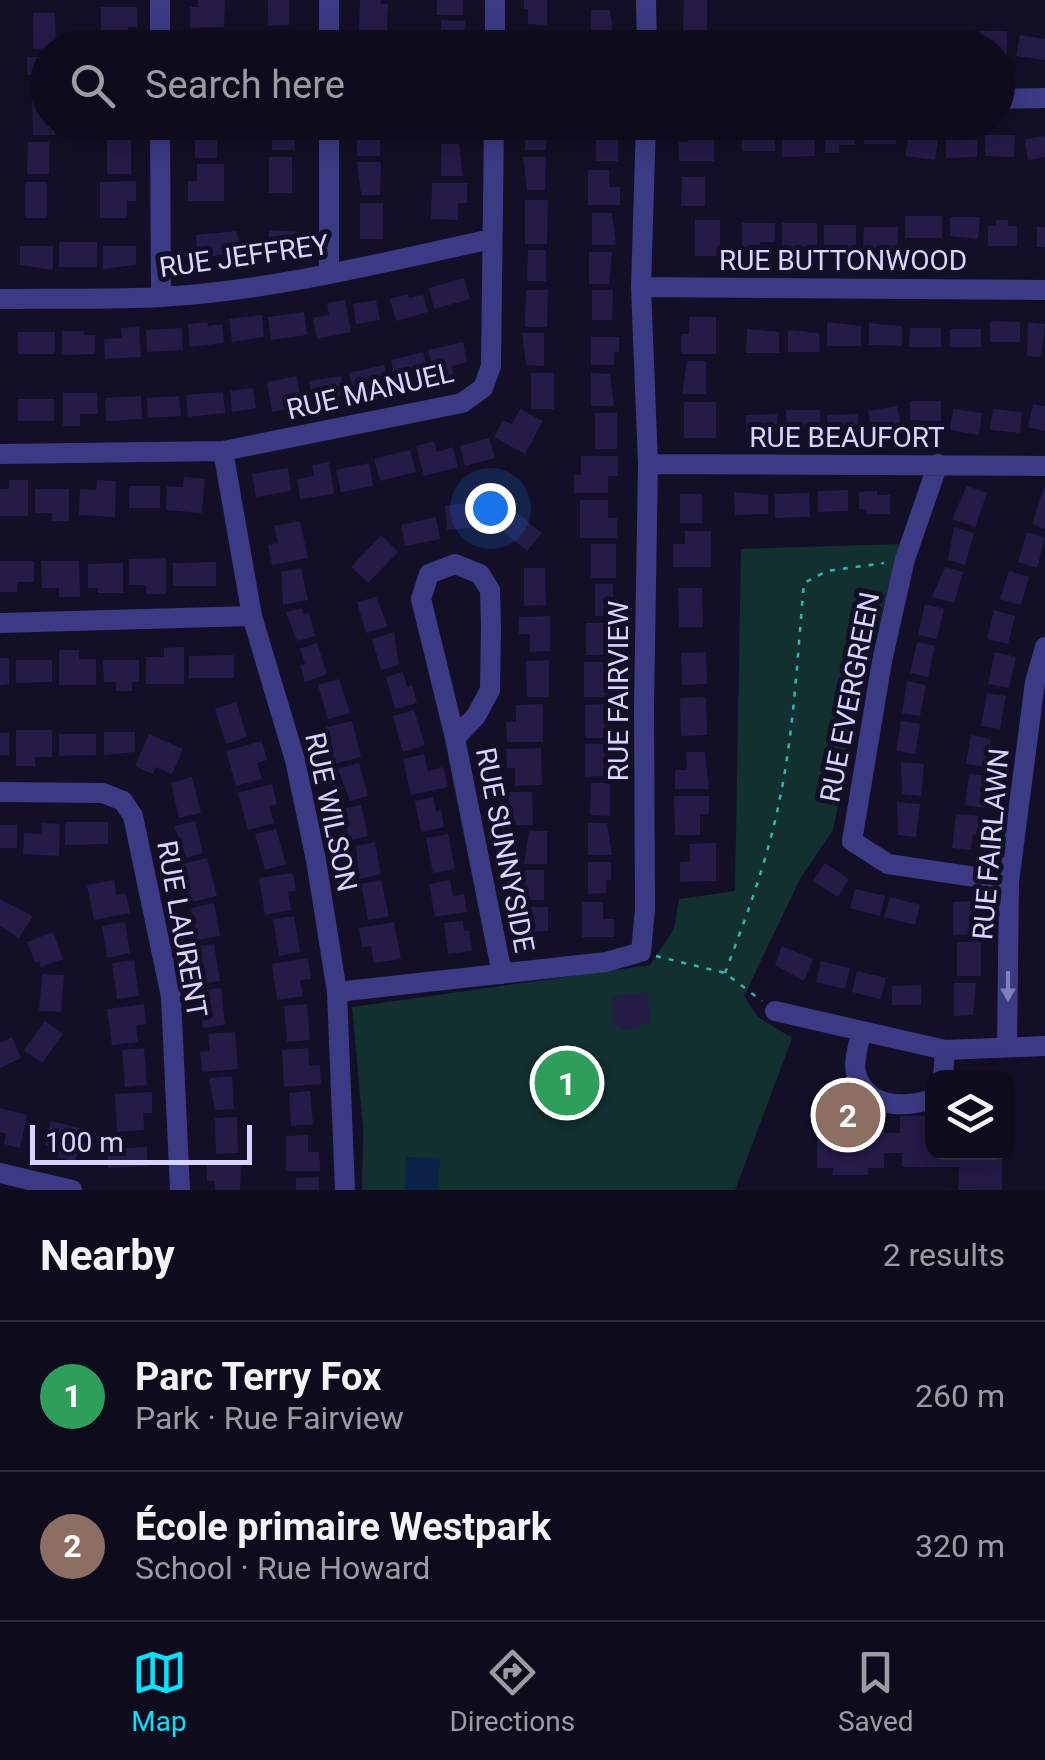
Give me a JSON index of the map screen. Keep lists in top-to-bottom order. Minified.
{"streets":{"street":["RUE JEFFREY","RUE BUTTONWOOD","RUE MANUEL","RUE BEAUFORT","RUE FAIRVIEW","RUE EVERGREEN","RUE WILSON","RUE FAIRLAWN","RUE SUNNYSIDE","RUE LAURENT"]},"crossings":[["RUE JEFFREY","RUE MANUEL"],["RUE BUTTONWOOD","RUE FAIRVIEW"],["RUE MANUEL","RUE WILSON"],["RUE BEAUFORT","RUE FAIRVIEW"],["RUE BEAUFORT","RUE EVERGREEN"],["RUE EVERGREEN","RUE FAIRLAWN"]],"one_way":["RUE FAIRLAWN"],"scale_bar":"100 m","page":{"search":"Search here","pins":["1","2"],"scale":"100 m","heading":["Nearby","2 results"],"list":[{"mark":"1","name":"Parc Terry Fox","note":"Park · Rue Fairview","value":"260 m"},{"mark":"2","name":"École primaire Westpark","note":"School · Rue Howard","value":"320 m"}],"nav":["Map","Directions","Saved"]}}
